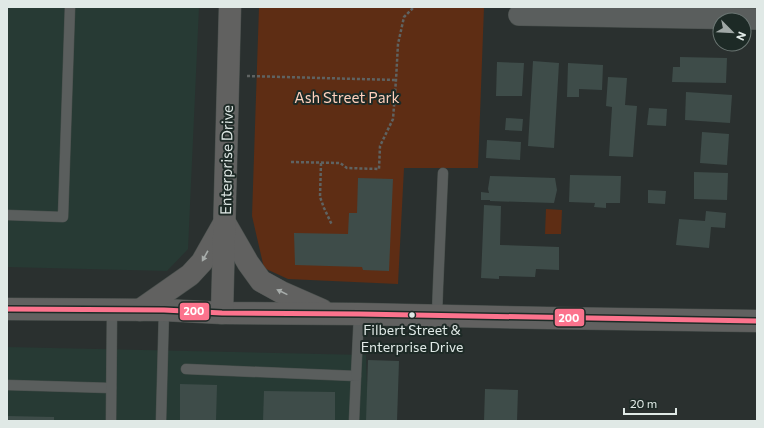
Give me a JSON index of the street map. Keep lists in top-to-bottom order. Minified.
{"streets":{"street":["Enterprise Drive"]},"parks":["Ash Street Park"],"places":["Filbert Street & Enterprise Drive"],"lines":["transit line 200"],"scale_bar":"20 m","north":"bottom right"}
